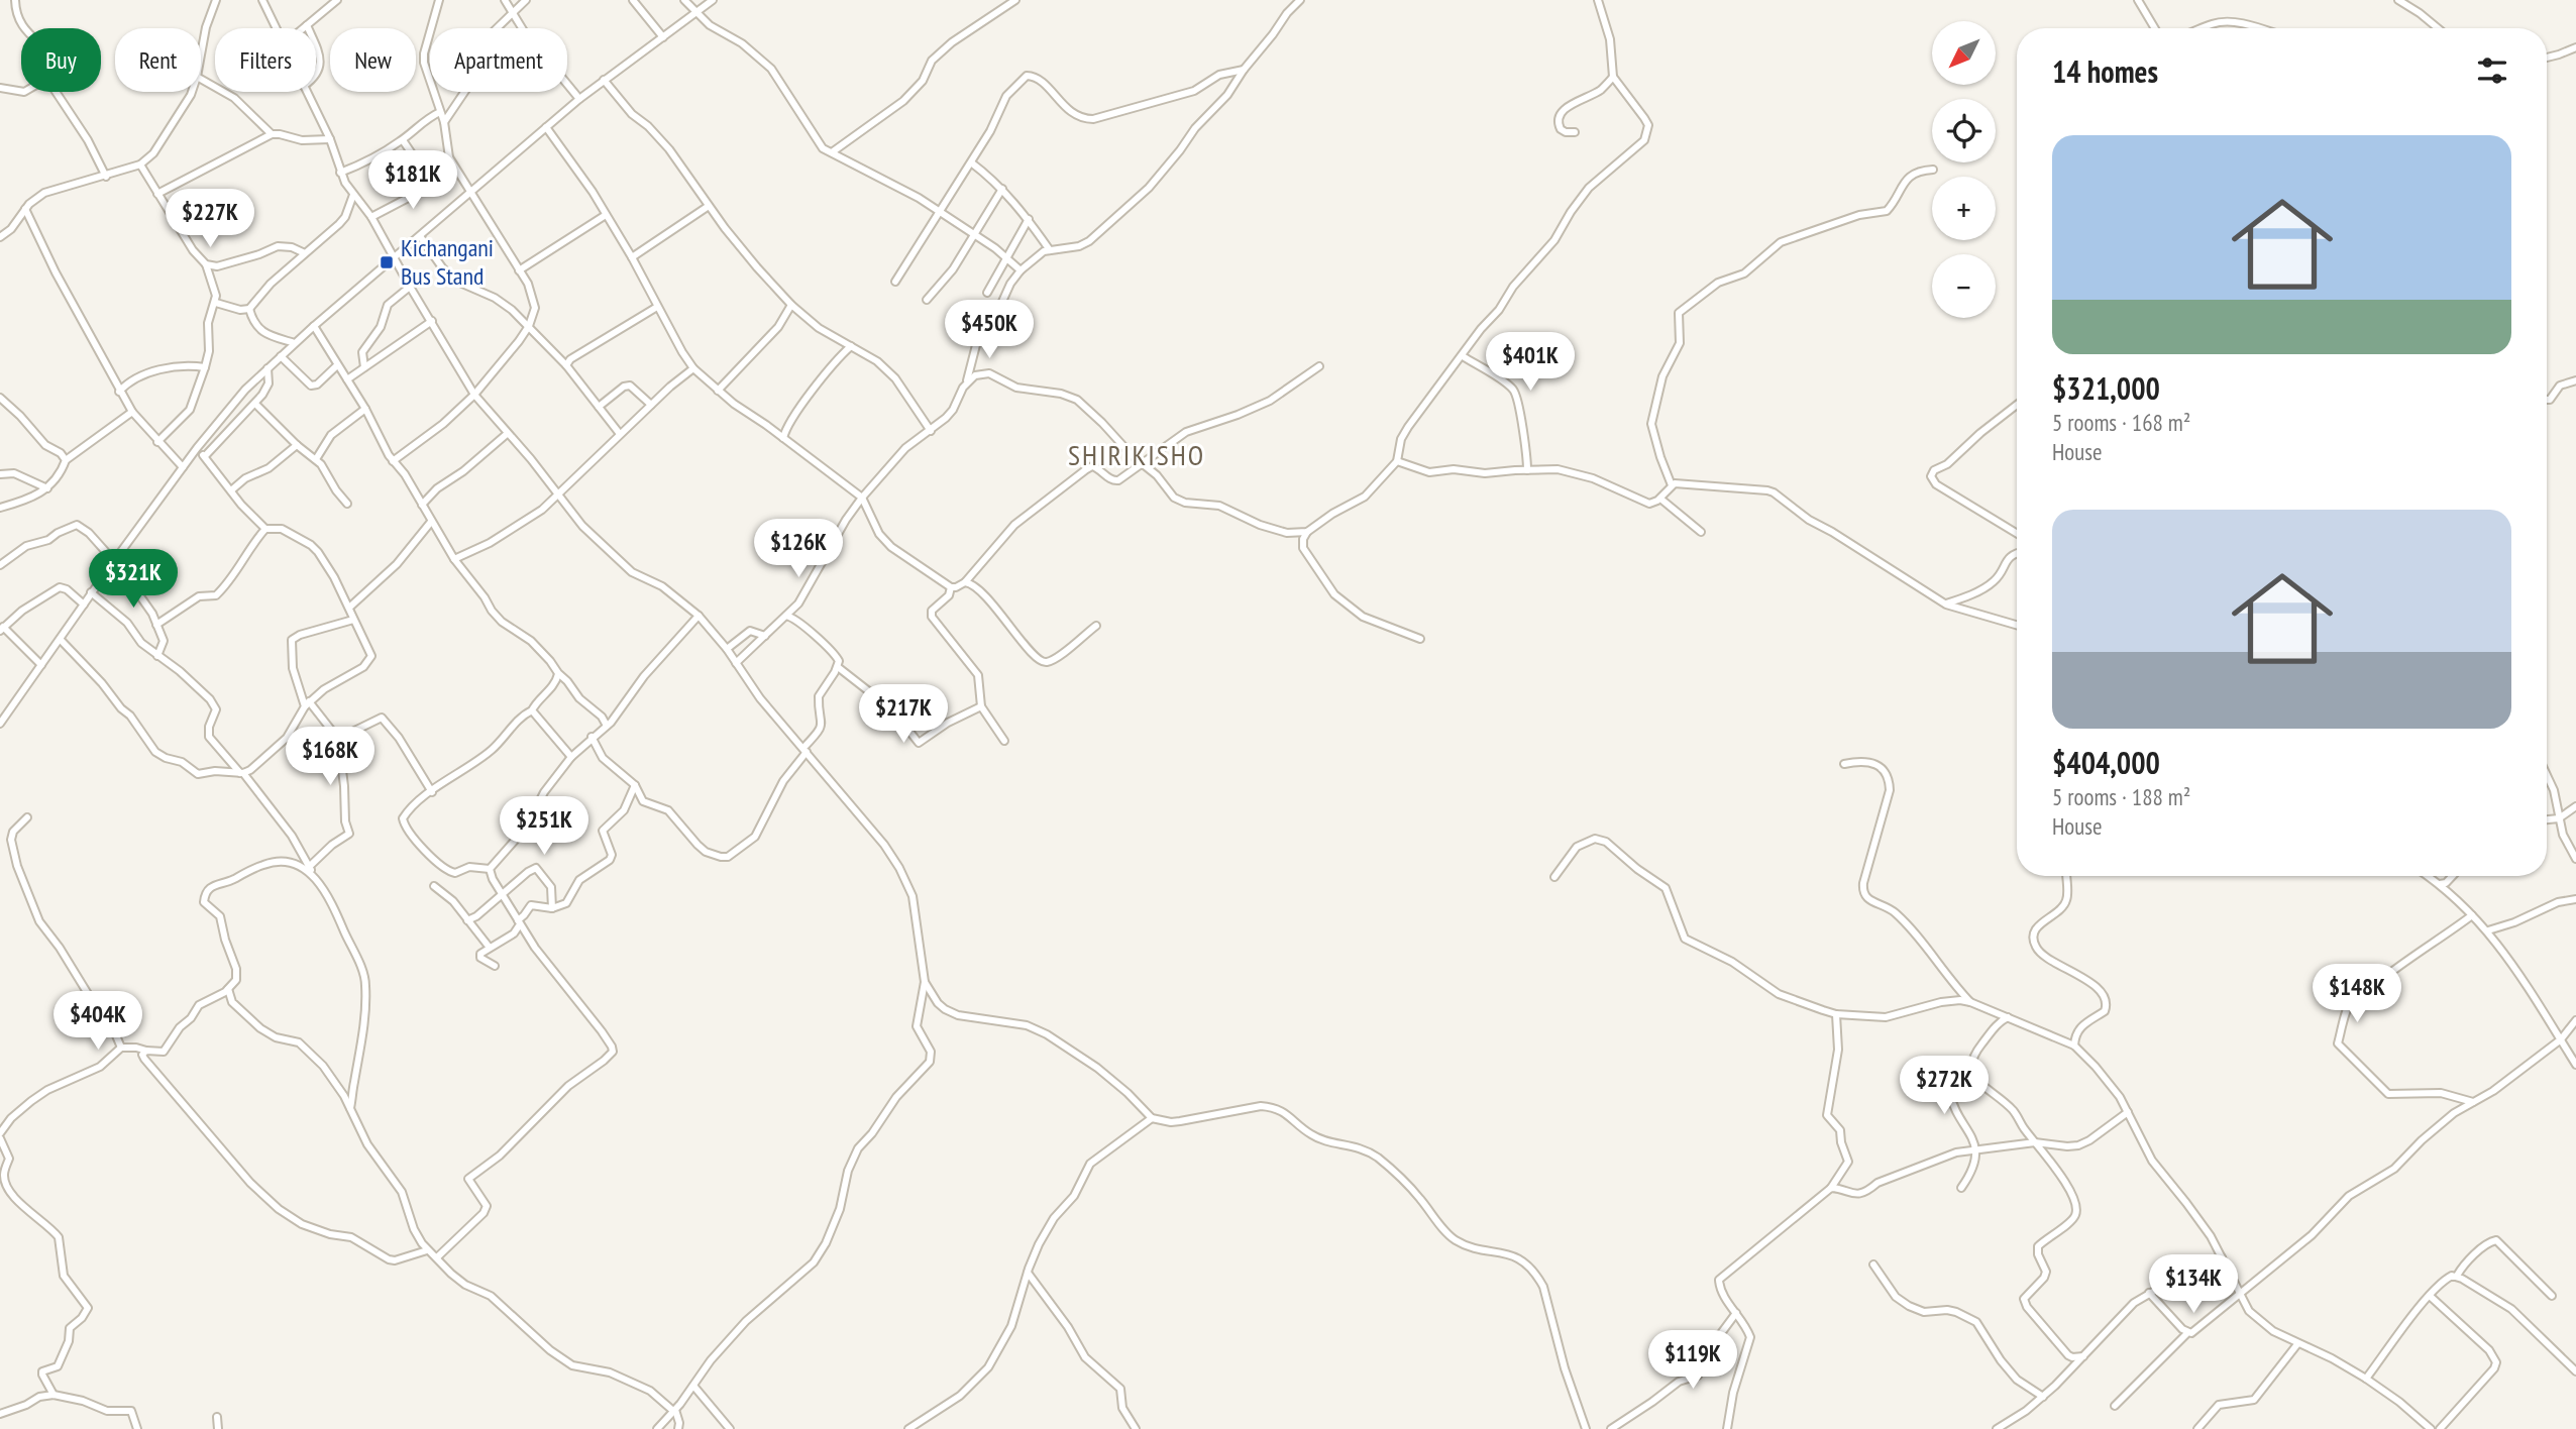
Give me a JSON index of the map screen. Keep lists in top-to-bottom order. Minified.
{"districts":["SHIRIKISHO"],"places":{"transit":["Kichangani Bus Stand"]},"north":"bottom left","page":{"map_buttons":["+","−"],"chip":["Buy","Rent","Filters","New","Apartment"],"heading":"14 homes","list":[{"name":"$321,000","note":"5 rooms · 168 m² · House"},{"name":"$404,000","note":"5 rooms · 188 m² · House"}],"price":["$181K","$227K","$450K","$401K","$126K","$321K","$217K","$168K","$251K","$148K","$404K","$272K","$134K","$119K"]}}
